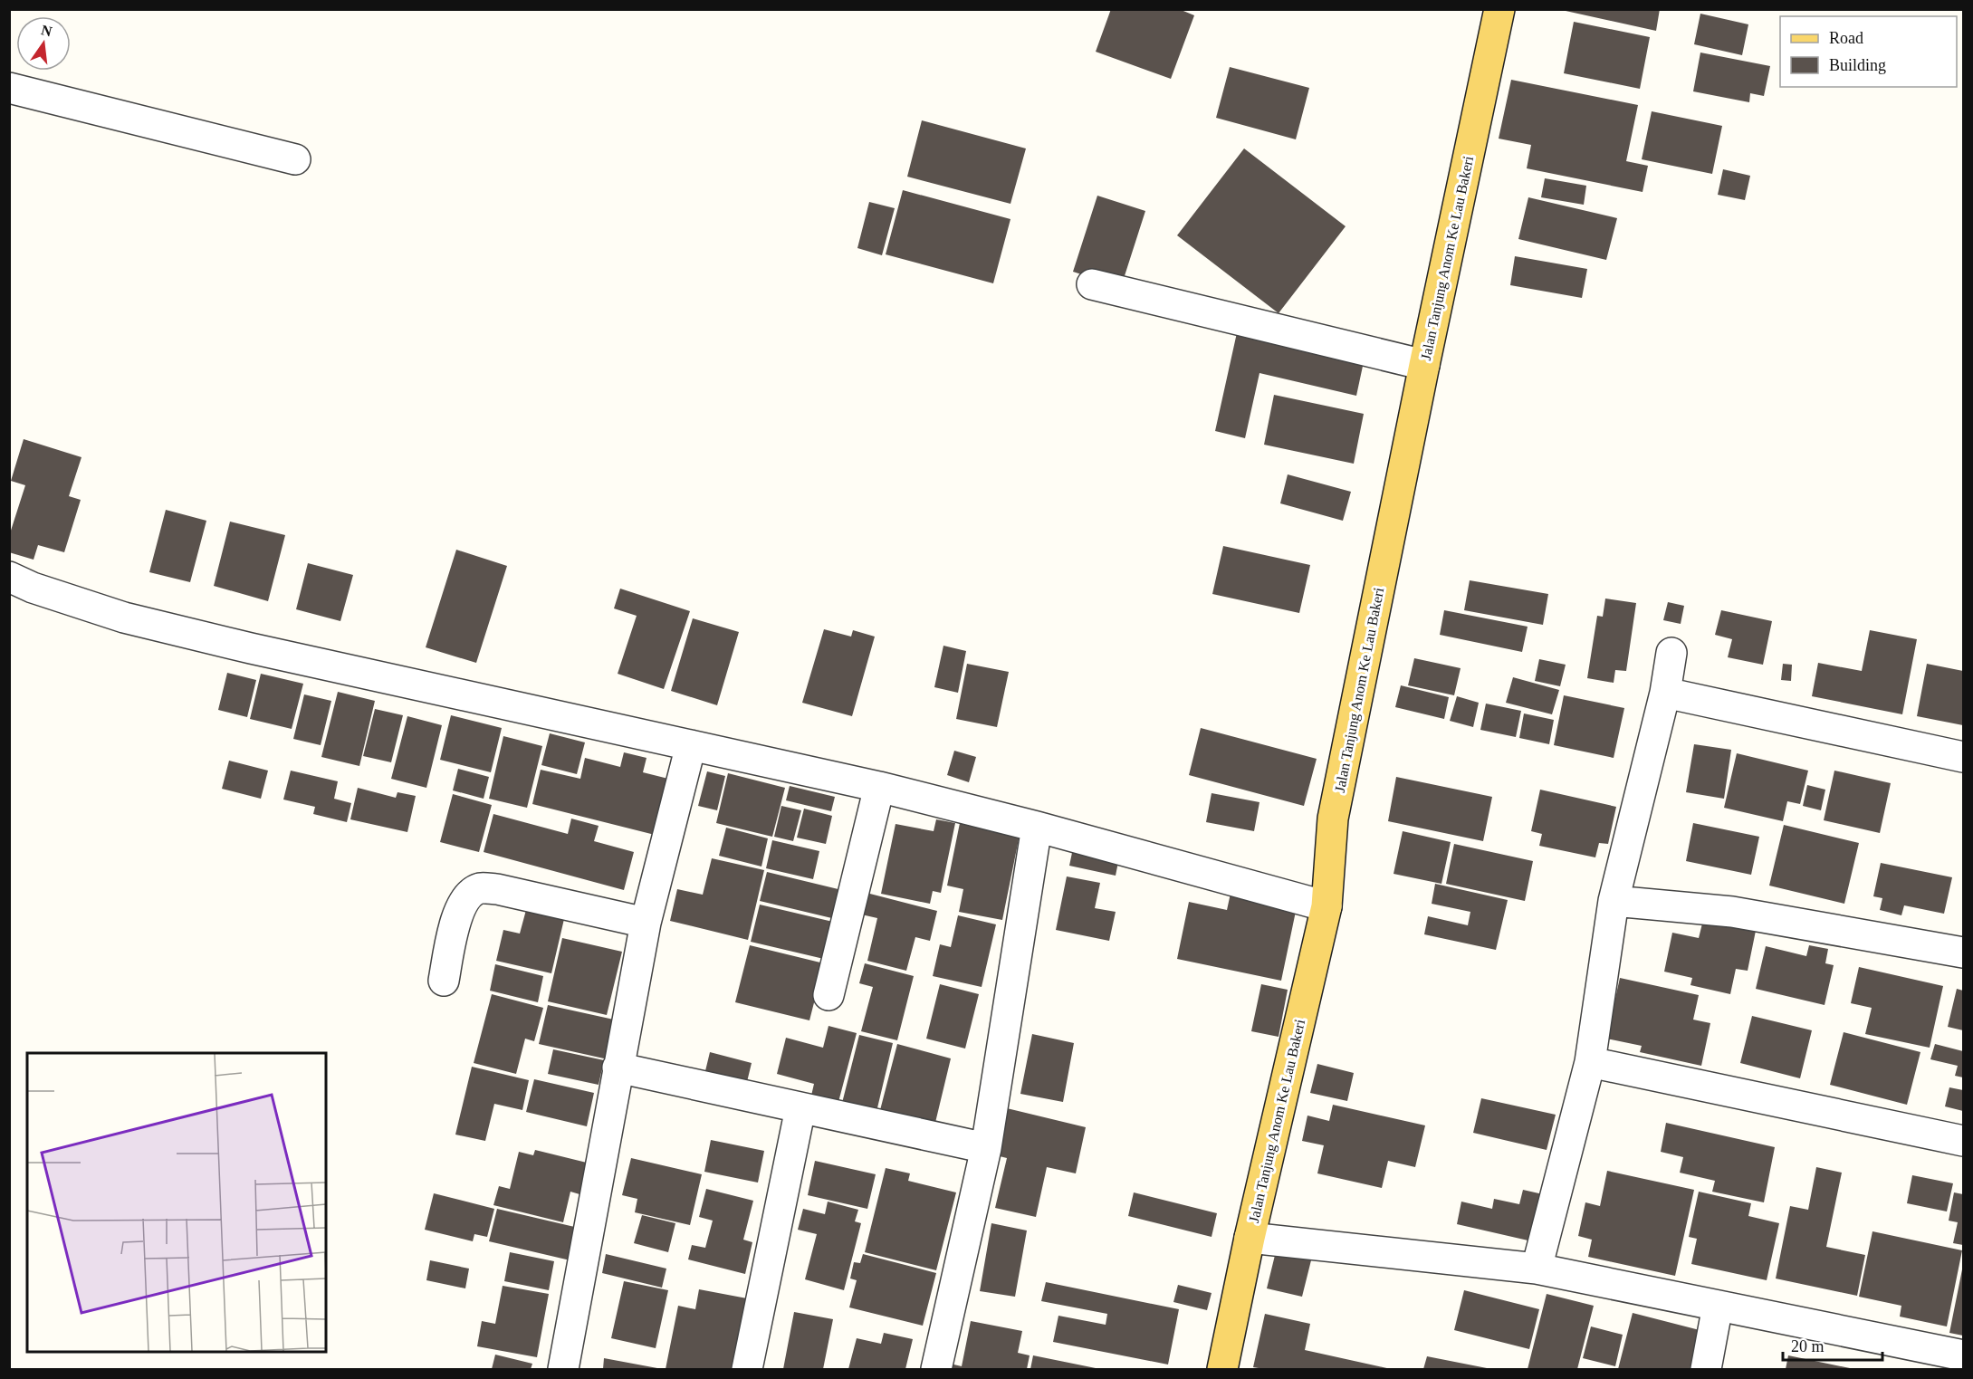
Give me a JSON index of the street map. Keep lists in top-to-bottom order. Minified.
{"streets":{"main road":["Jalan Tanjung Anom Ke Lau Bakeri"]},"legend":["Road","Building"],"scale_bar":"20 m","north":"top"}
